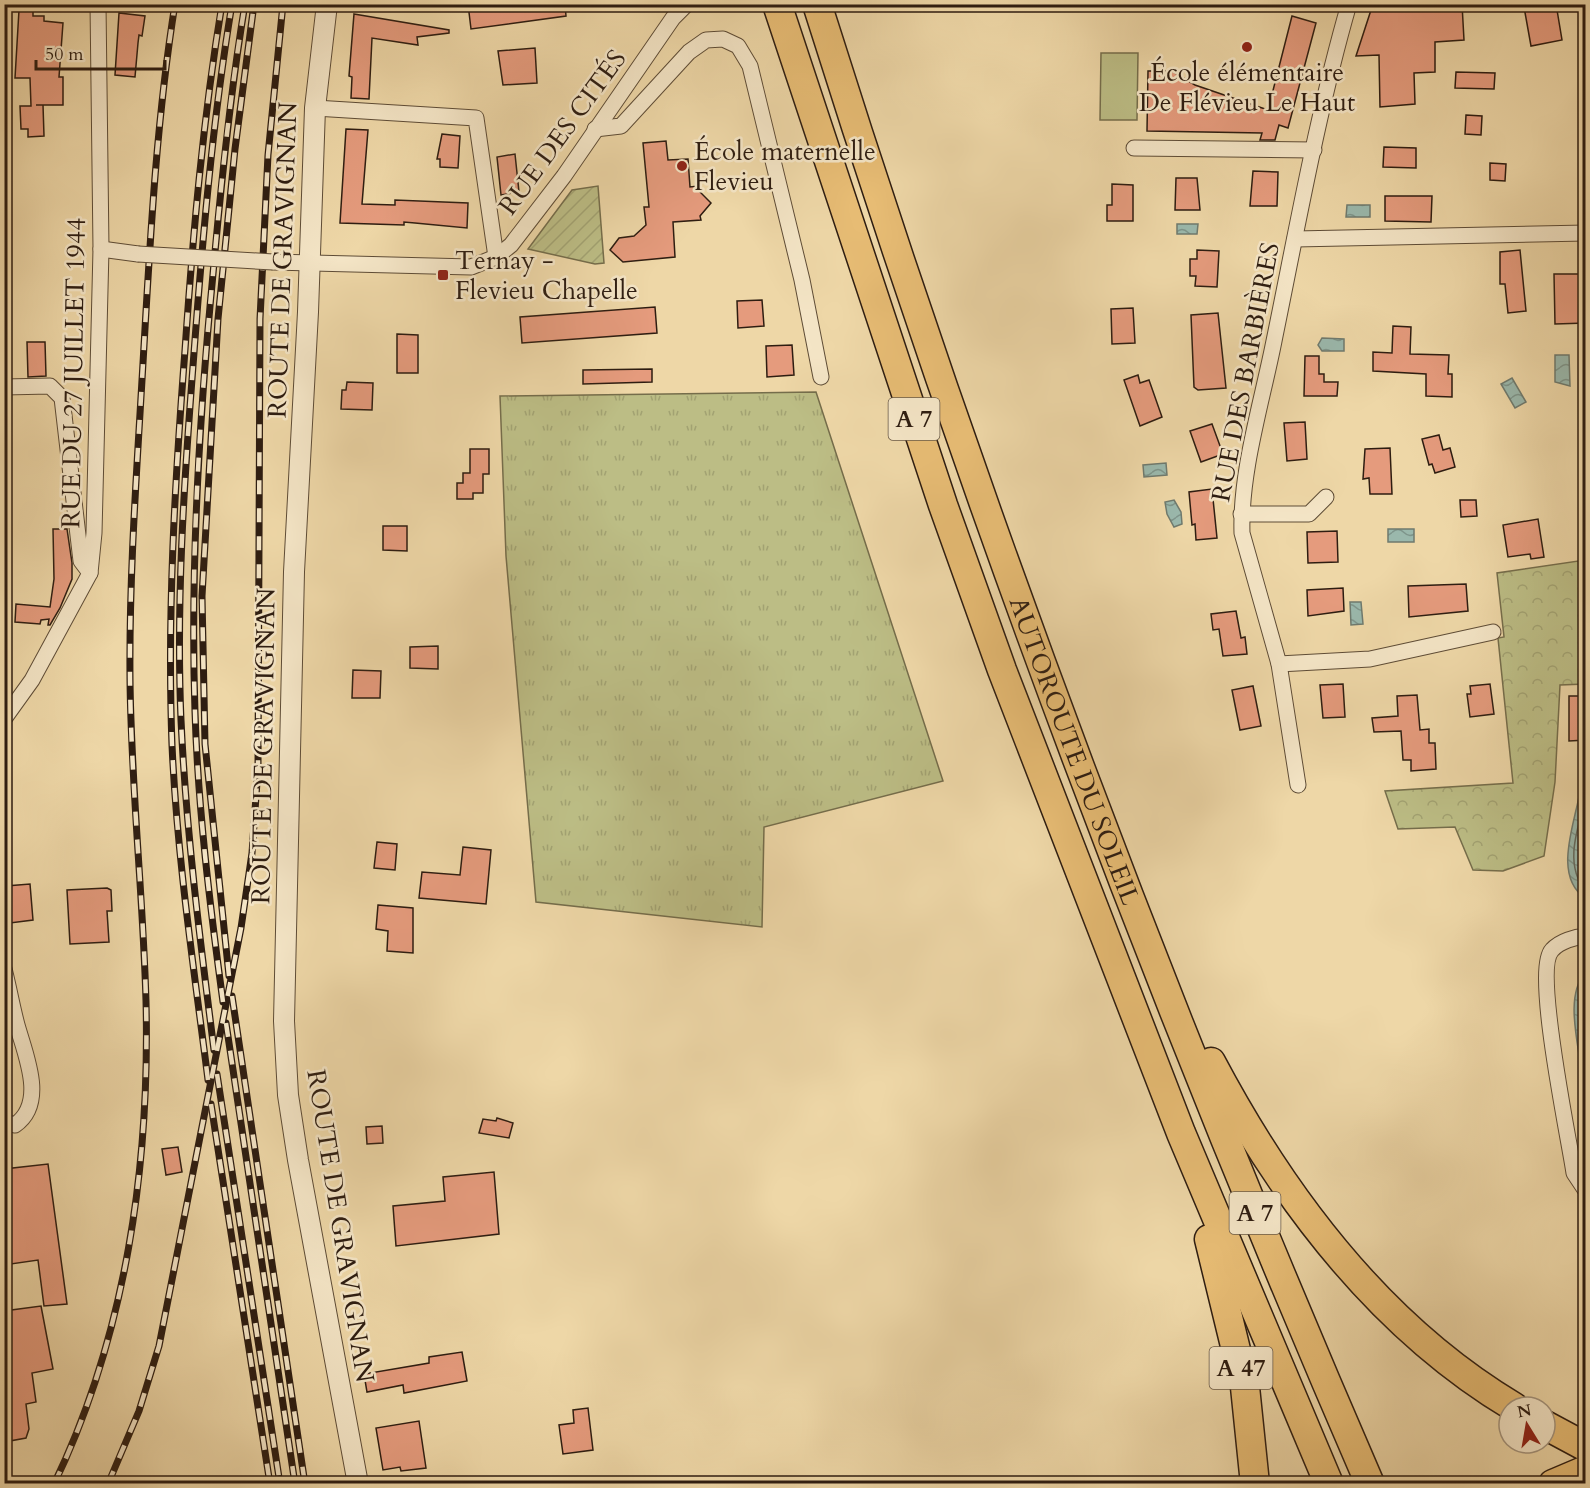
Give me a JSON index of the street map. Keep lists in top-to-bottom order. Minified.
{"streets":{"highway":["A 7","AUTOROUTE DU SOLEIL","A 47"],"street":["RUE DES CITÉS","ROUTE DE GRAVIGNAN","RUE DES BARBIÈRES","RUE DU 27 JUILLET 1944"]},"crossings":[["RUE DES CITÉS","ROUTE DE GRAVIGNAN"],["RUE DES CITÉS","RUE DU 27 JUILLET 1944"],["AUTOROUTE DU SOLEIL","A 47"]],"places":{"other":["École élémentaire De Flévieu Le Haut","École maternelle Flevieu"],"transit":["Ternay - Flevieu Chapelle"]},"scale_bar":"50 m","north":"top"}
